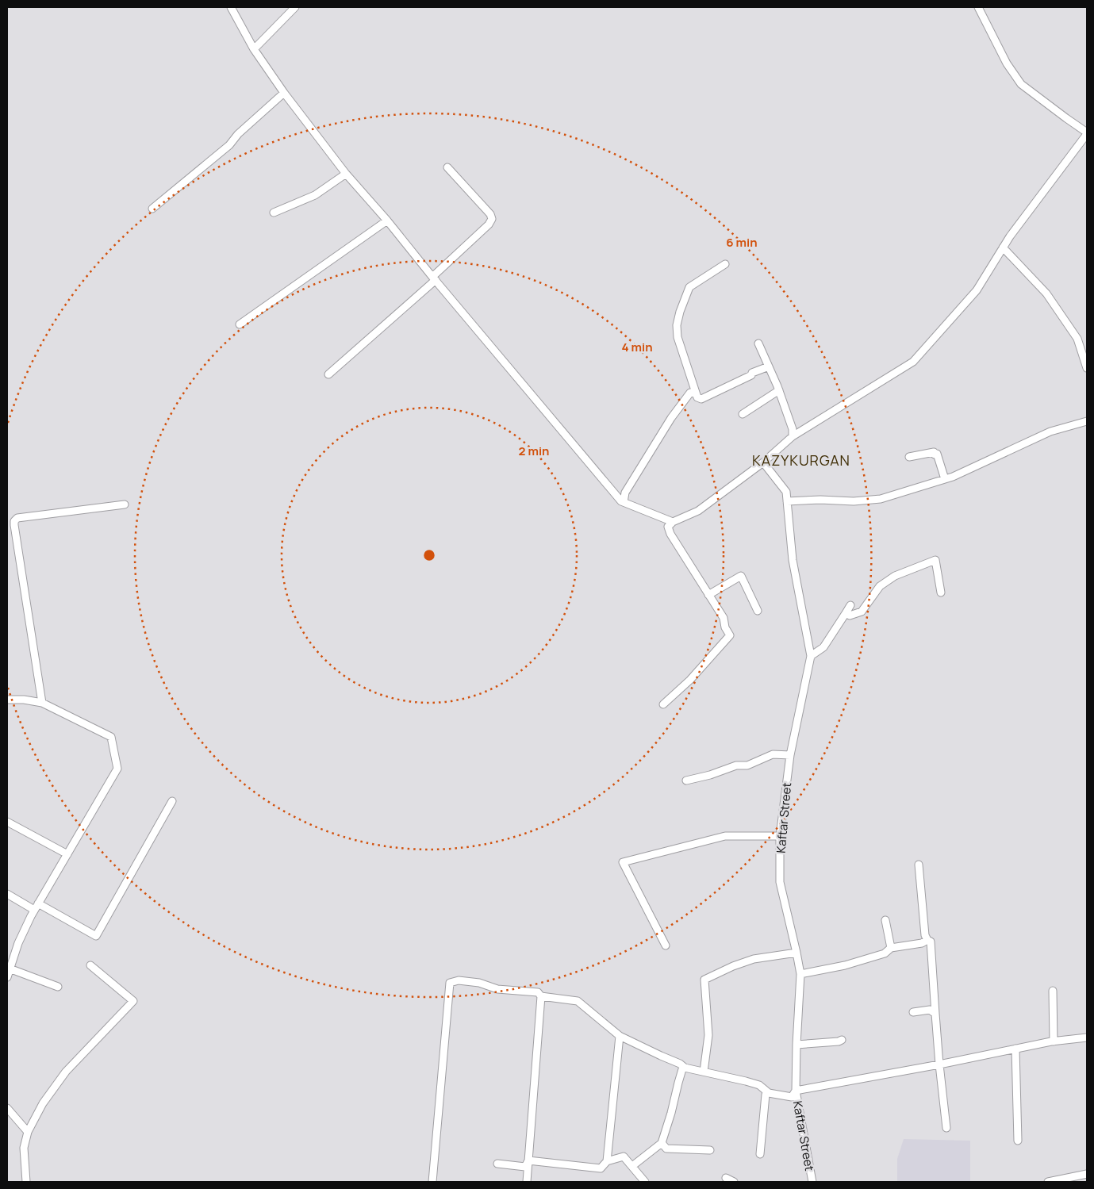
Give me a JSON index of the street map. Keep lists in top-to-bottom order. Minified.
{"streets":{"street":["Kaftar Street"]},"districts":["KAZYKURGAN"],"rings":["6 min","4 min","2 min"]}
